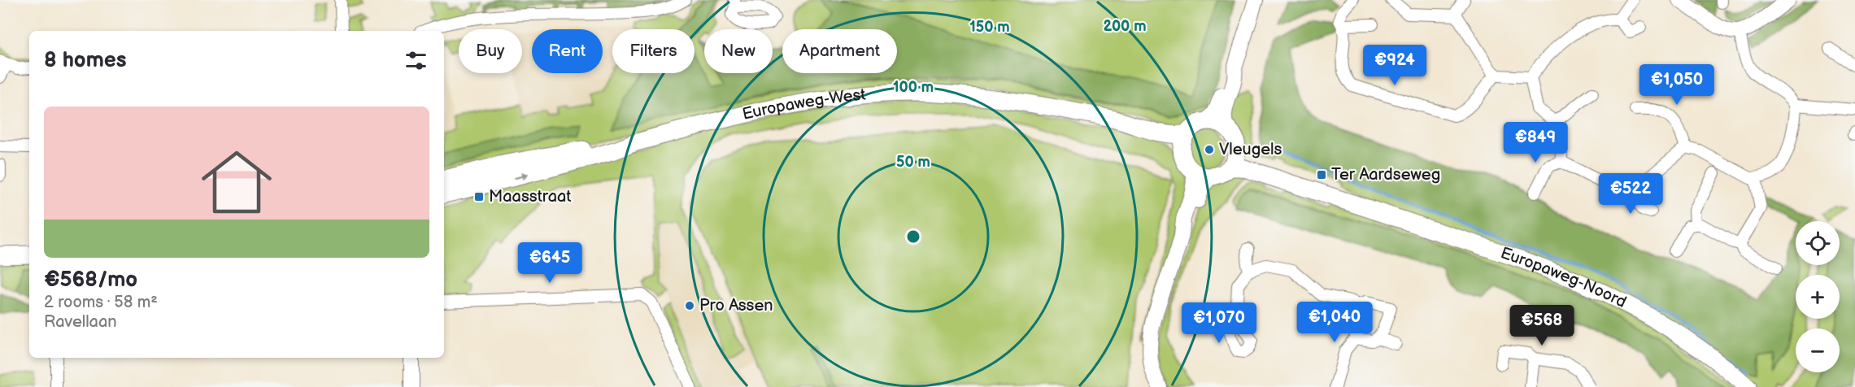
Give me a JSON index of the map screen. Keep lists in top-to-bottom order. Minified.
{"streets":{"main road":["Europaweg-West","Europaweg-Noord"]},"crossings":[["Europaweg-West","Europaweg-Noord"]],"places":{"other":["Vleugels","Pro Assen"],"transit":["Ter Aardseweg","Maasstraat"]},"page":{"chip":["Buy","Rent","Filters","New","Apartment"],"heading":"8 homes","price":["€924","€1,050","€849","€522","€645","€1,040","€1,070","€568"],"list":[{"name":"€568/mo","note":"2 rooms · 58 m² · Ravellaan"}],"map_buttons":["+","−"]},"rings":["200 m","150 m","100 m","50 m"]}
